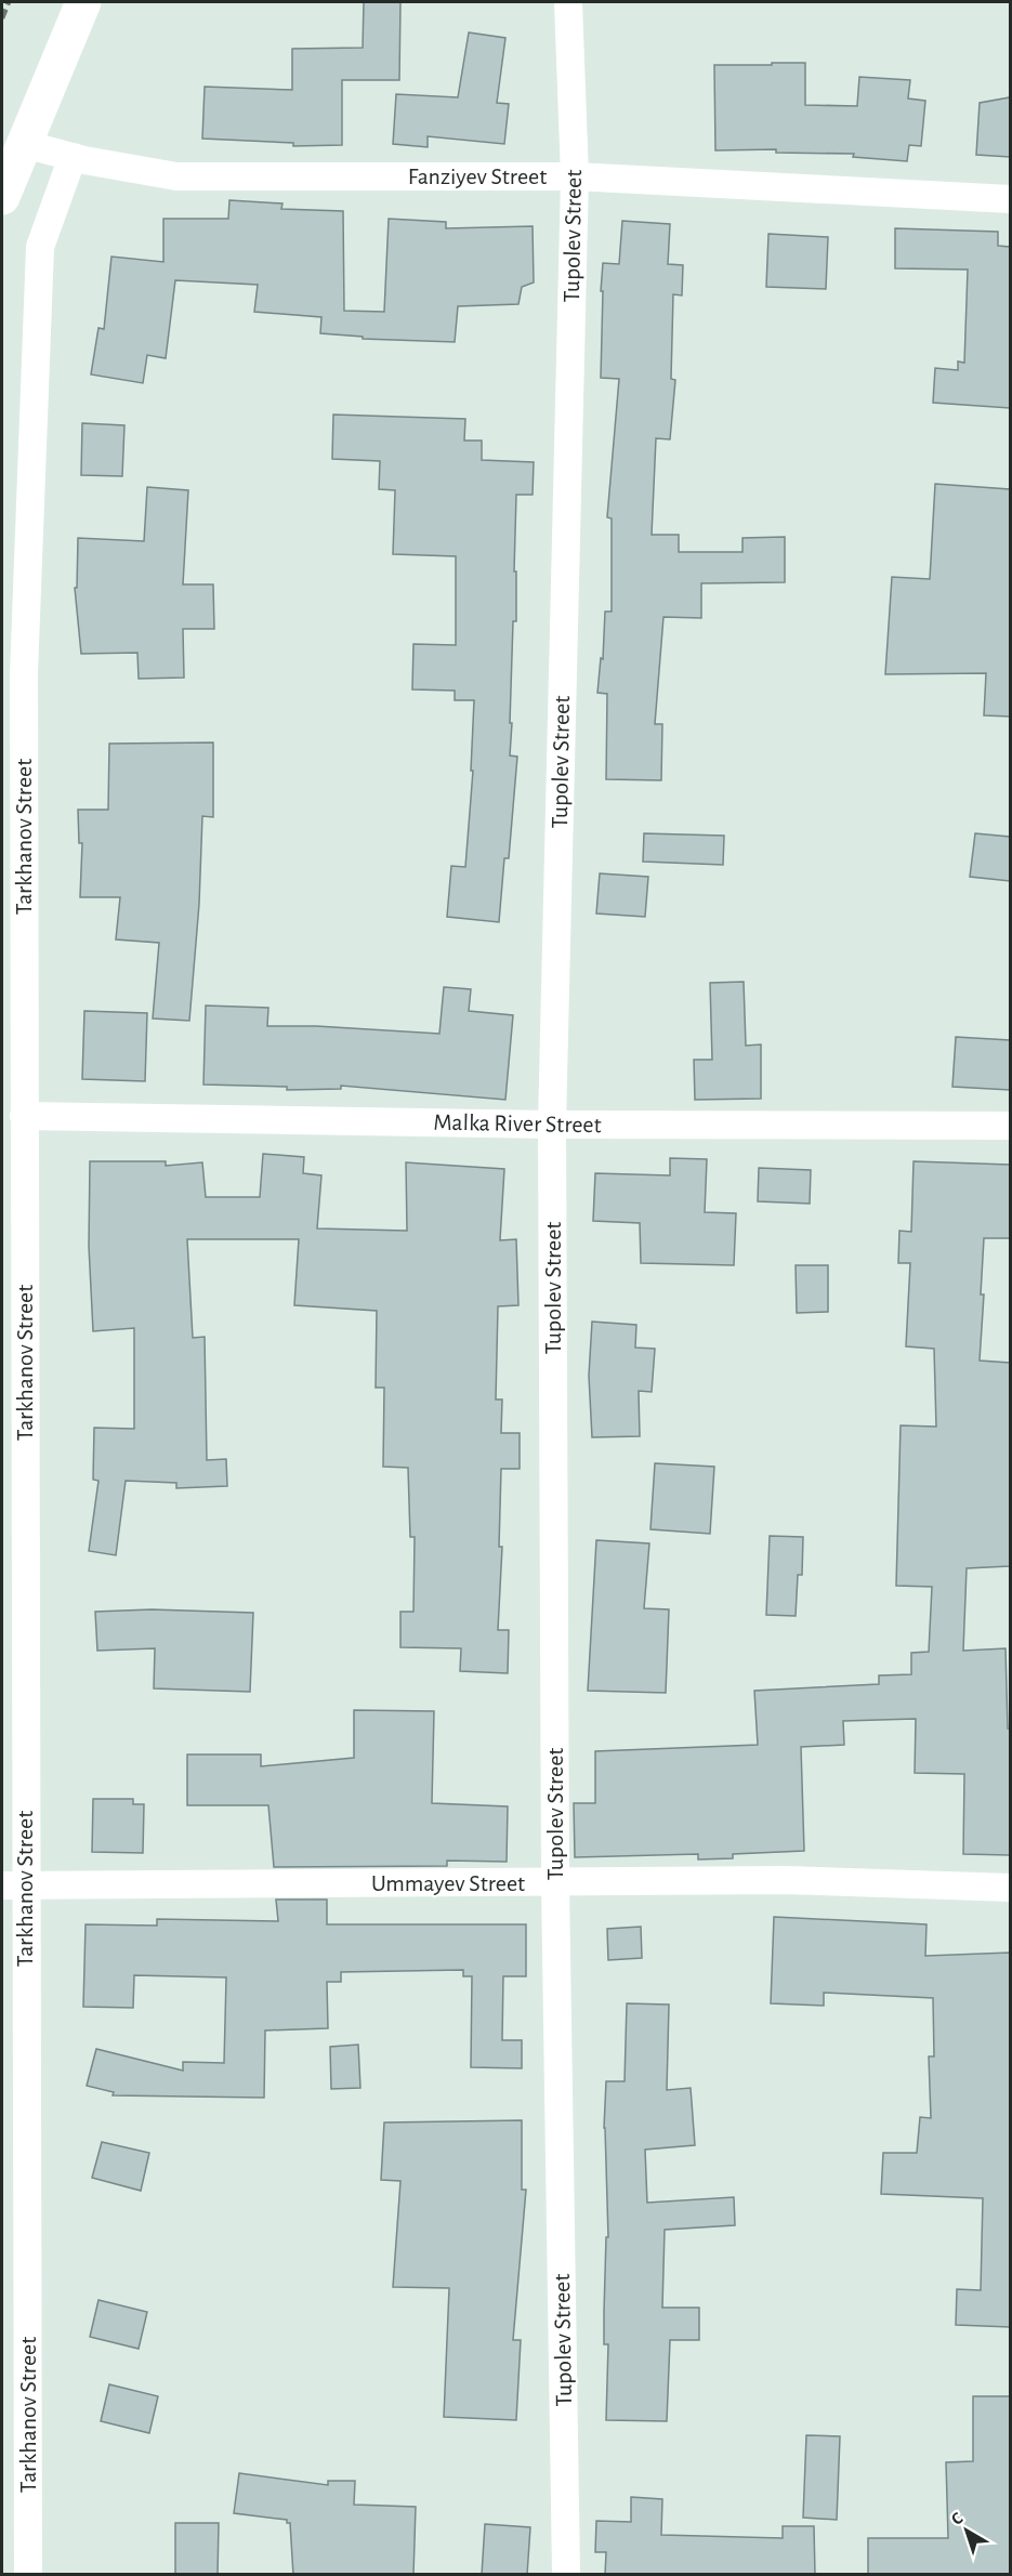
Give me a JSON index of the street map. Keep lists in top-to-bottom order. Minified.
{"streets":{"street":["Fanziyev Street","Tupolev Street","Tarkhanov Street","Malka River Street","Ummayev Street"]},"crossings":[["Fanziyev Street","Tupolev Street"],["Fanziyev Street","Tarkhanov Street"],["Tupolev Street","Malka River Street"],["Tupolev Street","Ummayev Street"],["Tarkhanov Street","Malka River Street"],["Tarkhanov Street","Ummayev Street"]],"north":"top left"}
